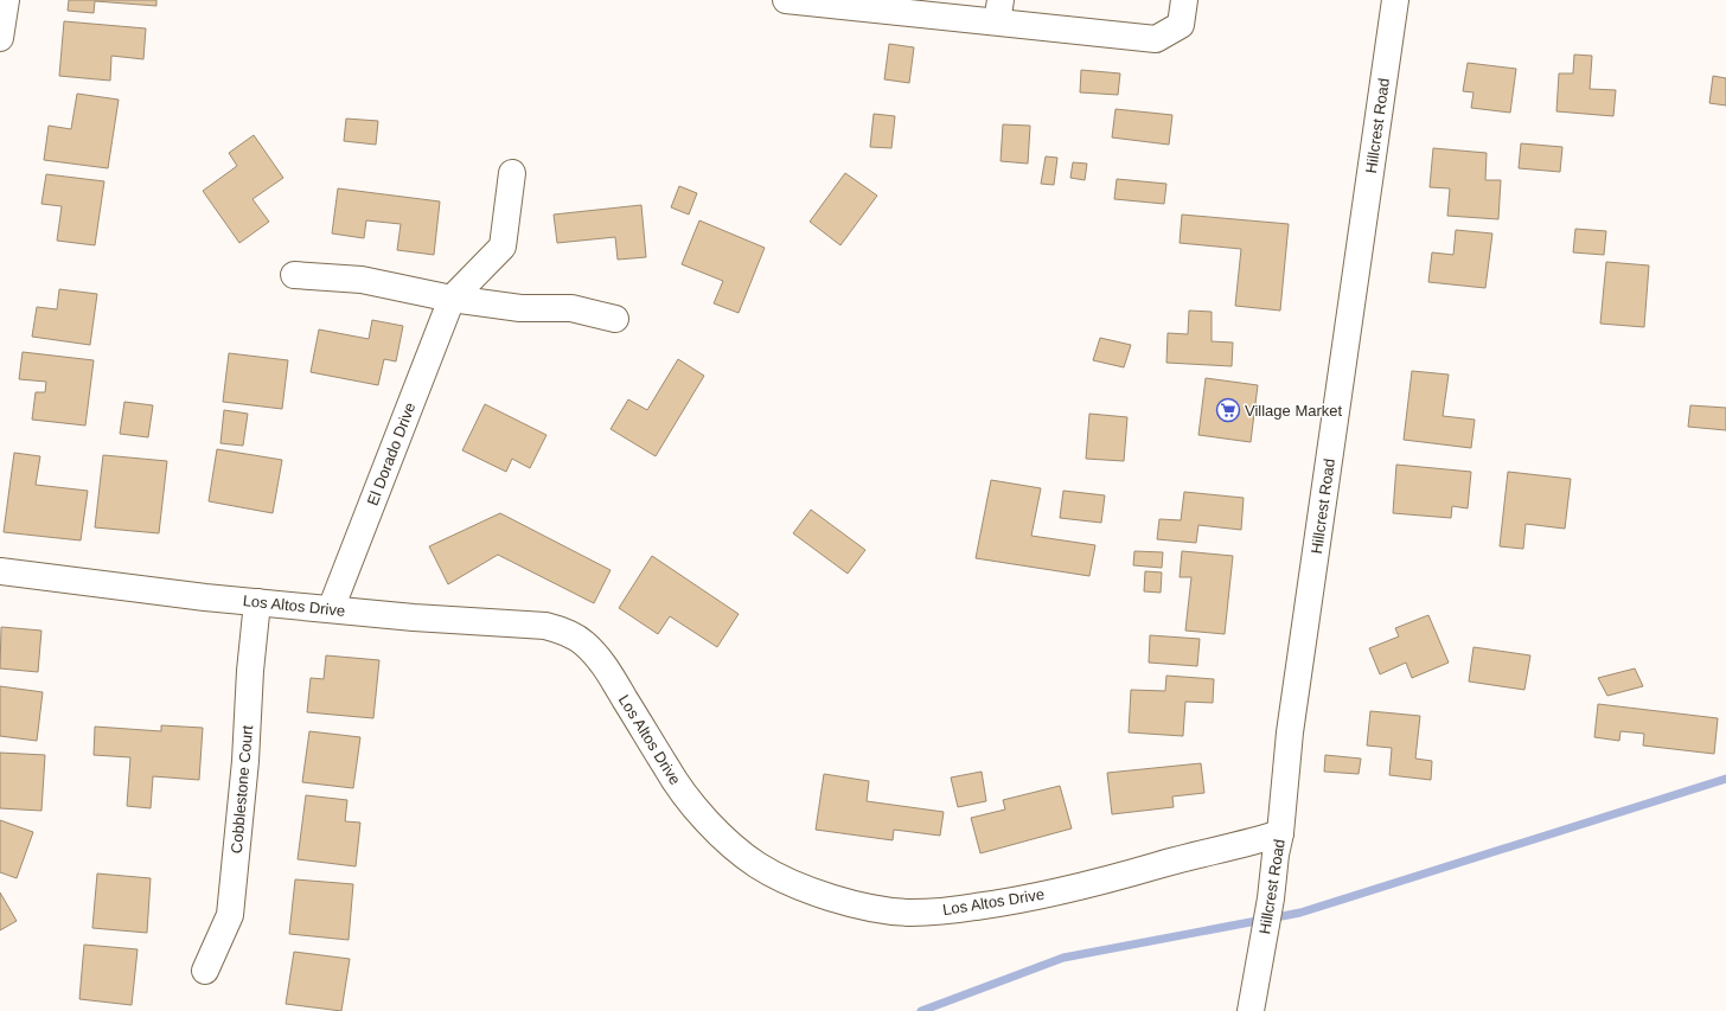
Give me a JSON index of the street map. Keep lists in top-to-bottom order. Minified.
{"streets":{"street":["Hillcrest Road","El Dorado Drive","Los Altos Drive","Cobblestone Court"]},"crossings":[["Hillcrest Road","Los Altos Drive"],["El Dorado Drive","Los Altos Drive"],["Los Altos Drive","Cobblestone Court"]],"places":{"supermarket":["Village Market"]}}
